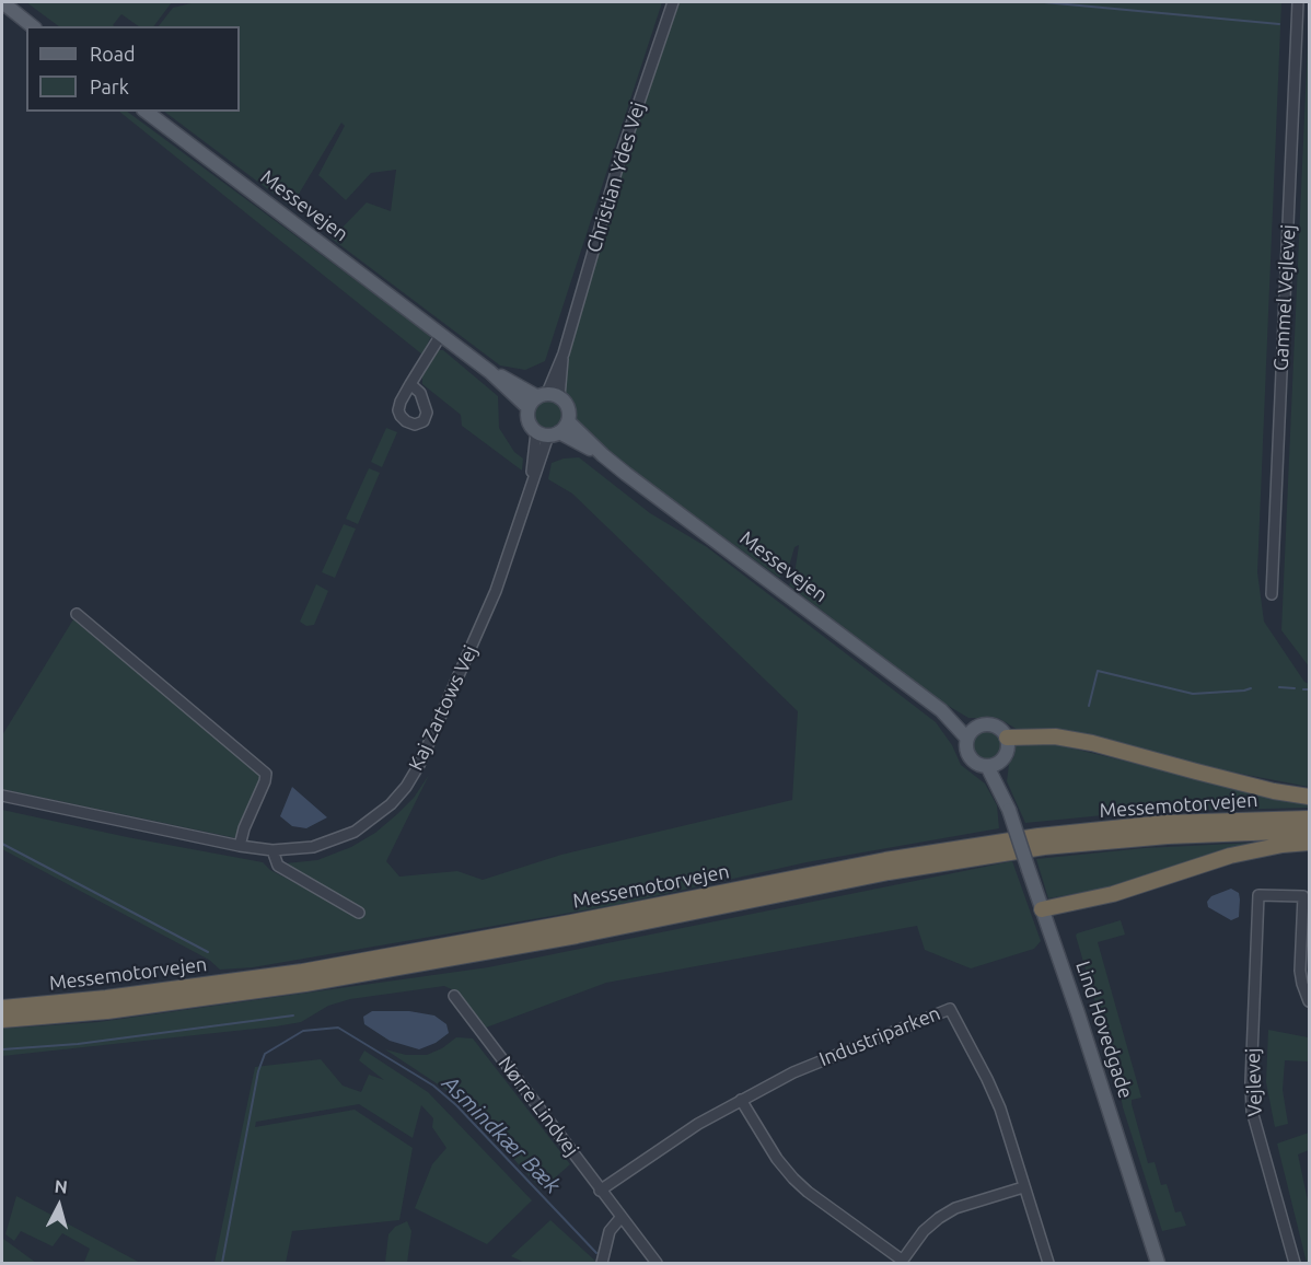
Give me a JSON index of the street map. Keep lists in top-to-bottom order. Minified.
{"streets":{"highway":["Messemotorvejen"],"main road":["Messevejen","Lind Hovedgade"],"street":["Christian Ydes Vej","Gammel Vejlevej","Kaj Zartows Vej","Industriparken","Vejlevej","Nørre Lindvej"]},"crossings":[["Christian Ydes Vej","Messevejen"],["Messevejen","Kaj Zartows Vej"],["Messevejen","Lind Hovedgade"],["Industriparken","Nørre Lindvej"]],"water":["Asmindkær Bæk"],"legend":["Road","Park"],"north":"top"}
